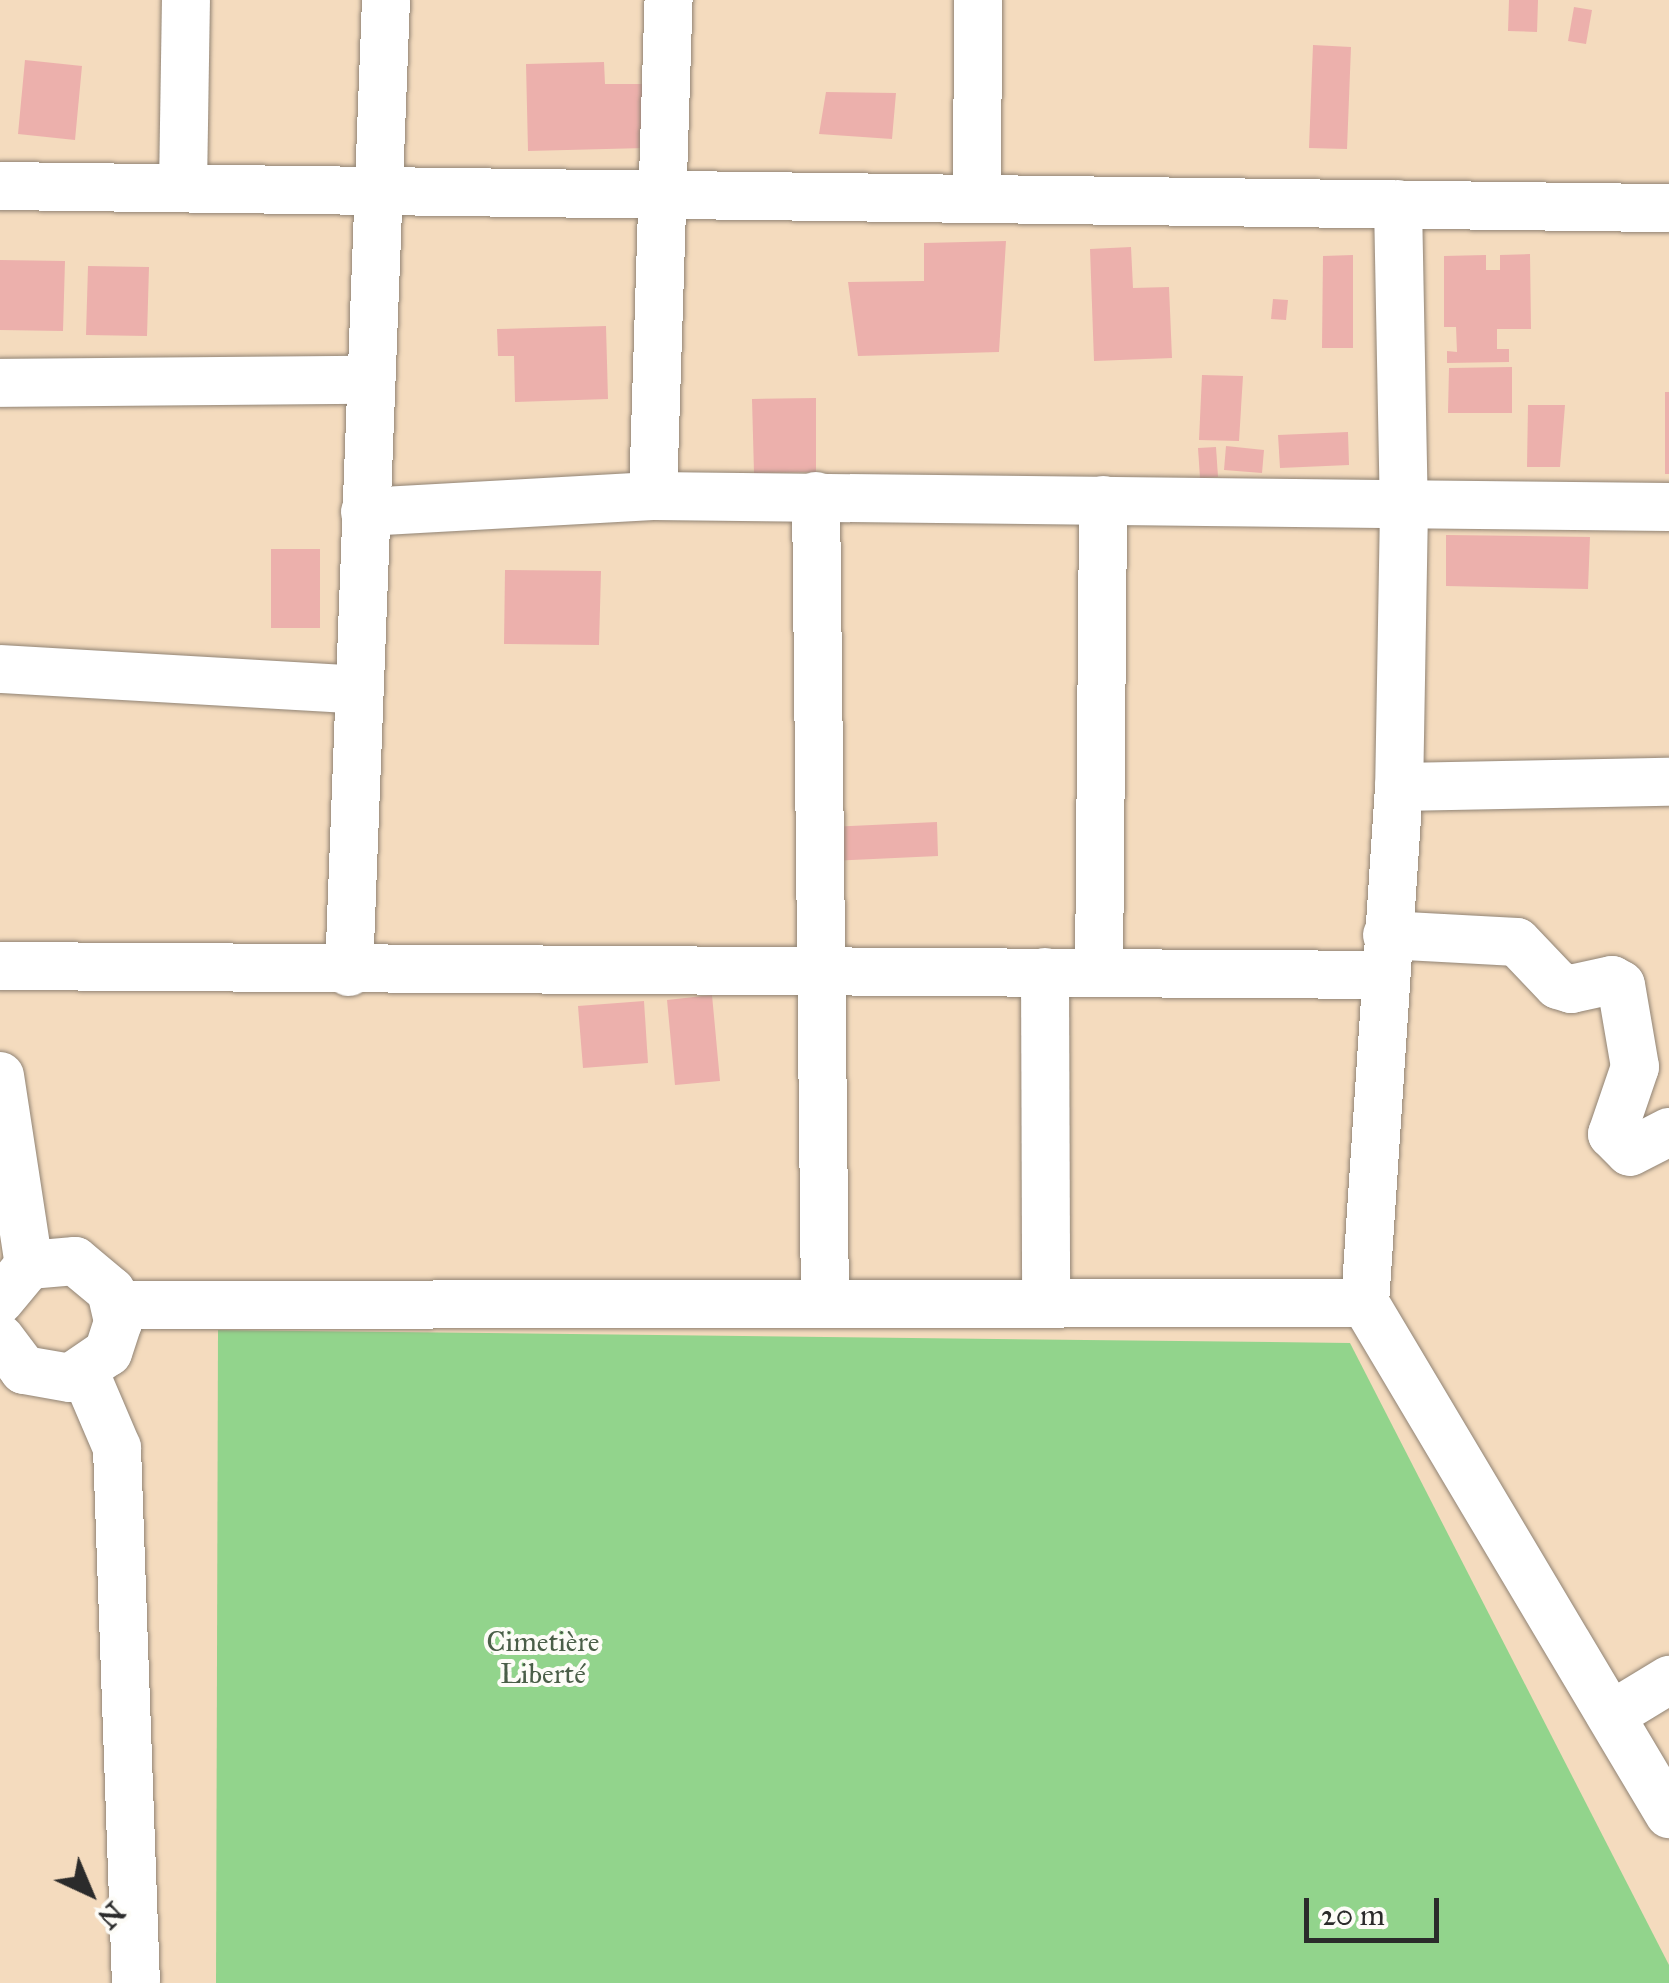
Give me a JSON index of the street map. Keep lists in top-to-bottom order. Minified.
{"parks":["Cimetière Liberté"],"scale_bar":"20 m","north":"bottom right"}
